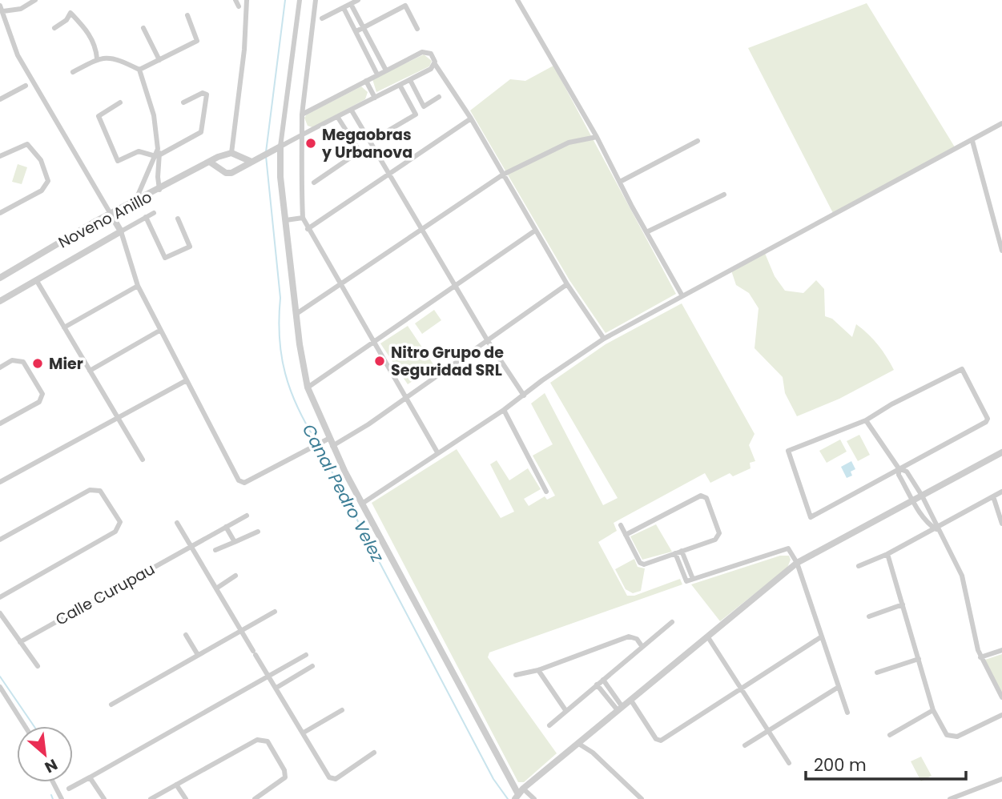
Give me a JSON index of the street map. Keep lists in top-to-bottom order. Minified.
{"streets":{"street":["Noveno Anillo","Calle Curupau"]},"water":["Canal Pedro Velez"],"places":["Megaobras y Urbanova","Nitro Grupo de Seguridad SRL","Mier"],"scale_bar":"200 m","north":"bottom right"}
